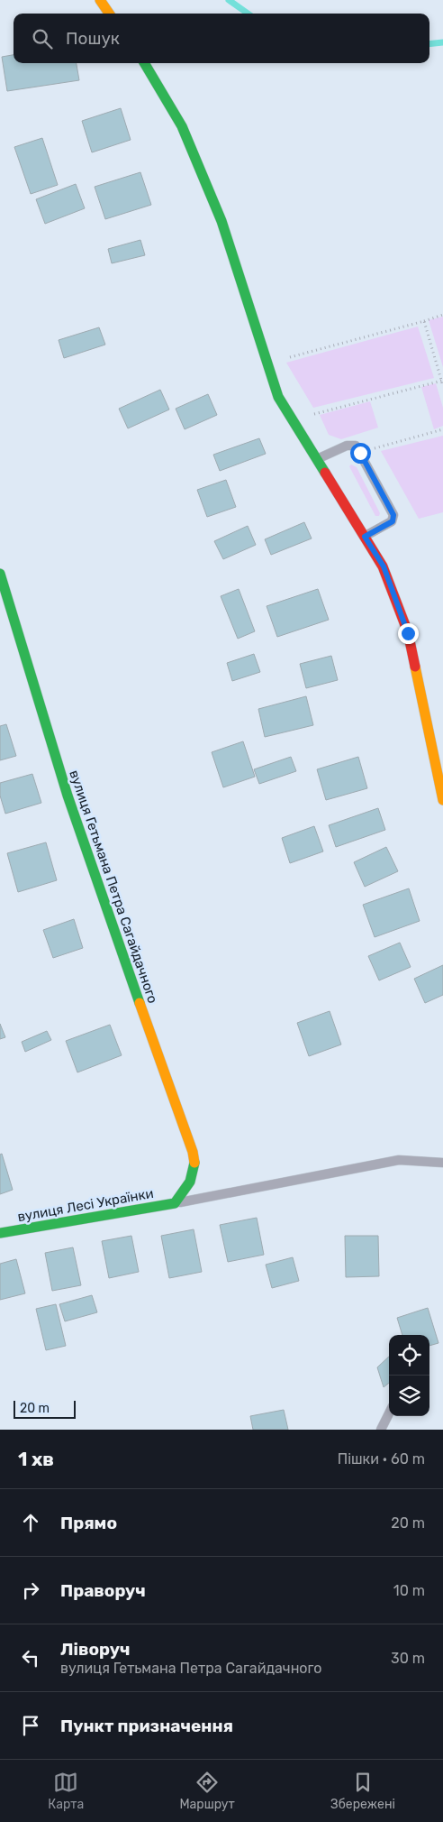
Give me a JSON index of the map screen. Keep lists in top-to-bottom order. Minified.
{"streets":{"street":["вулиця Гетьмана Петра Сагайдачного","вулиця Лесі Українки"]},"crossings":[["вулиця Гетьмана Петра Сагайдачного","вулиця Лесі Українки"]],"scale_bar":"20 m","page":{"search":"Пошук","scale":"20 m","heading":["1 хв","Пішки · 60 m"],"list":[["Прямо","20 m"],["Праворуч","10 m"],["Ліворуч","вулиця Гетьмана Петра Сагайдачного","30 m"],"Пункт призначення"],"nav":["Карта","Маршрут","Збережені"]}}
